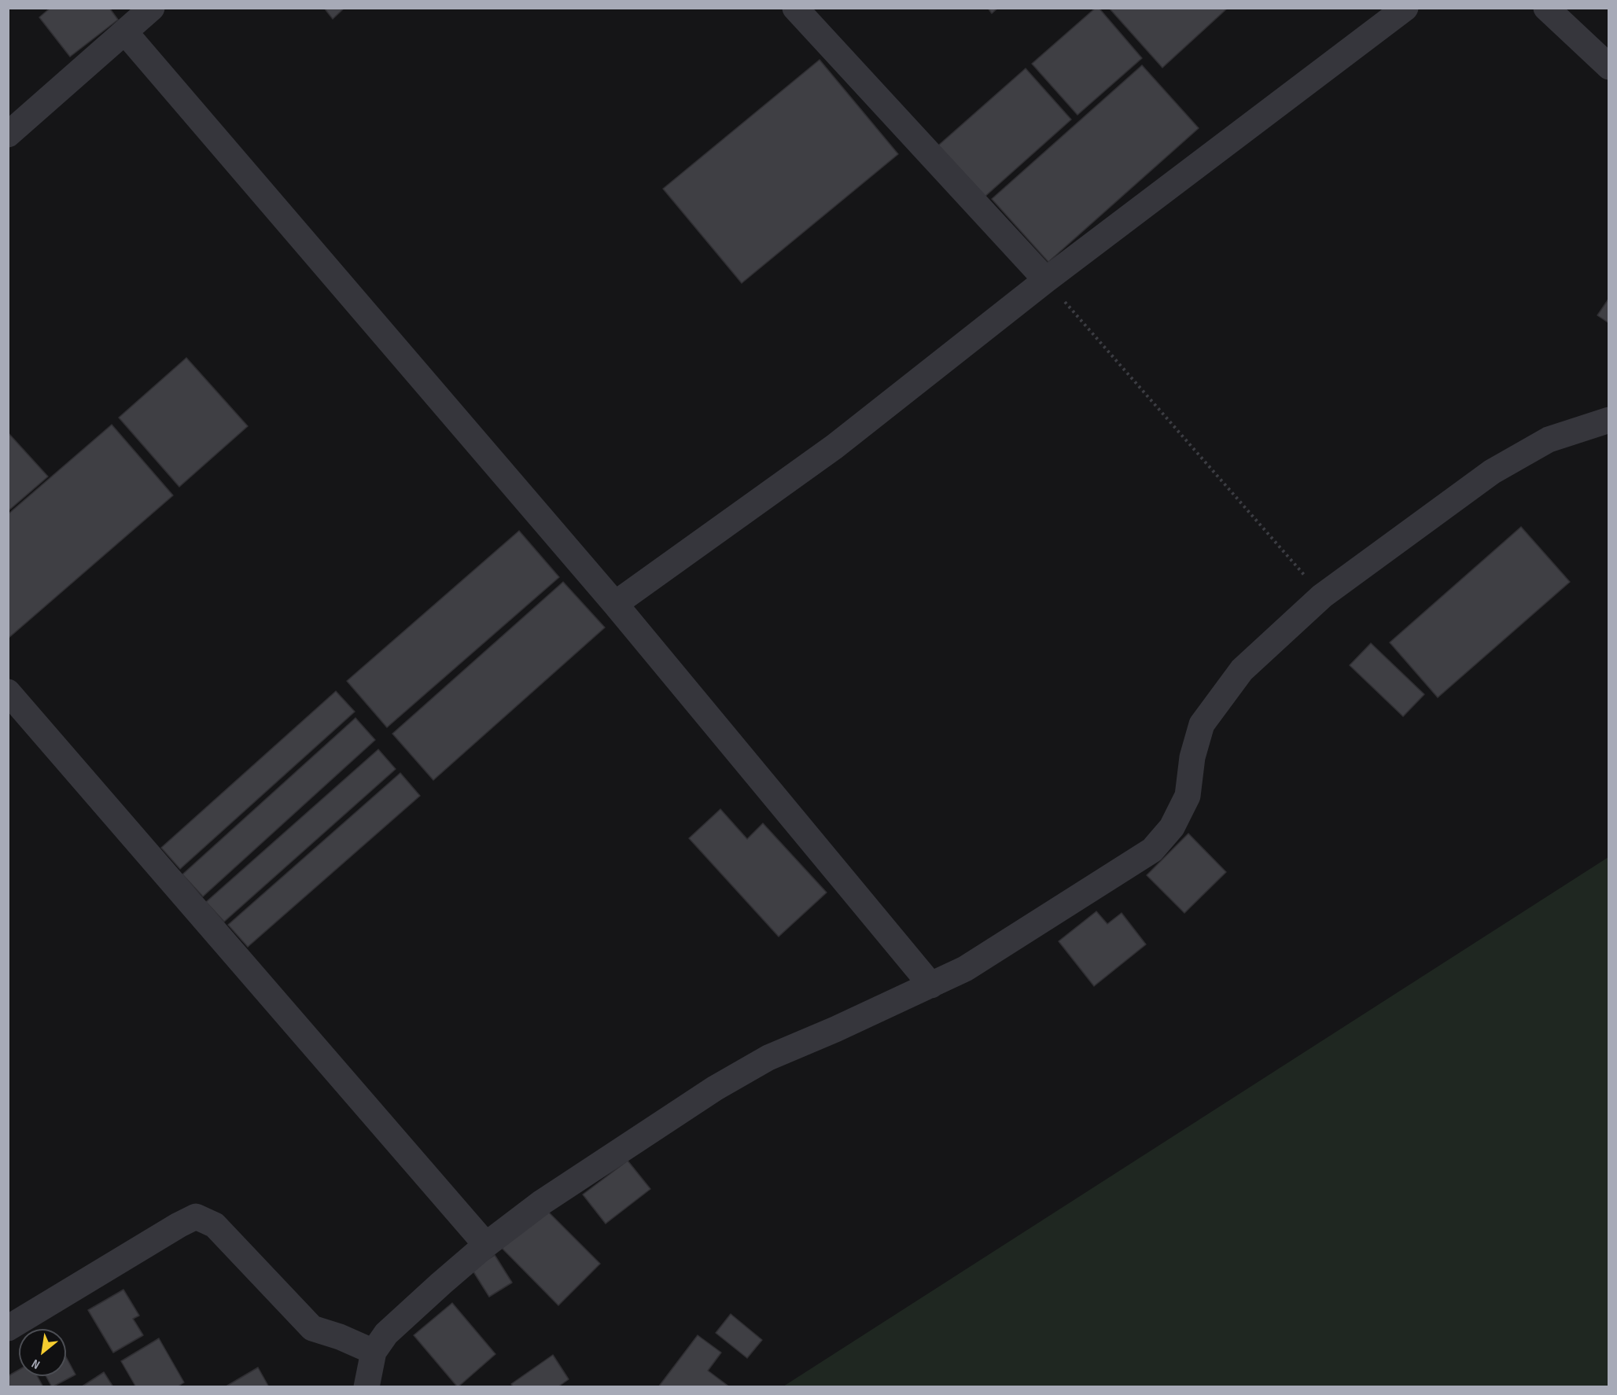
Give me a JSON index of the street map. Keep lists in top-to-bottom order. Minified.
{"north":"bottom left"}
